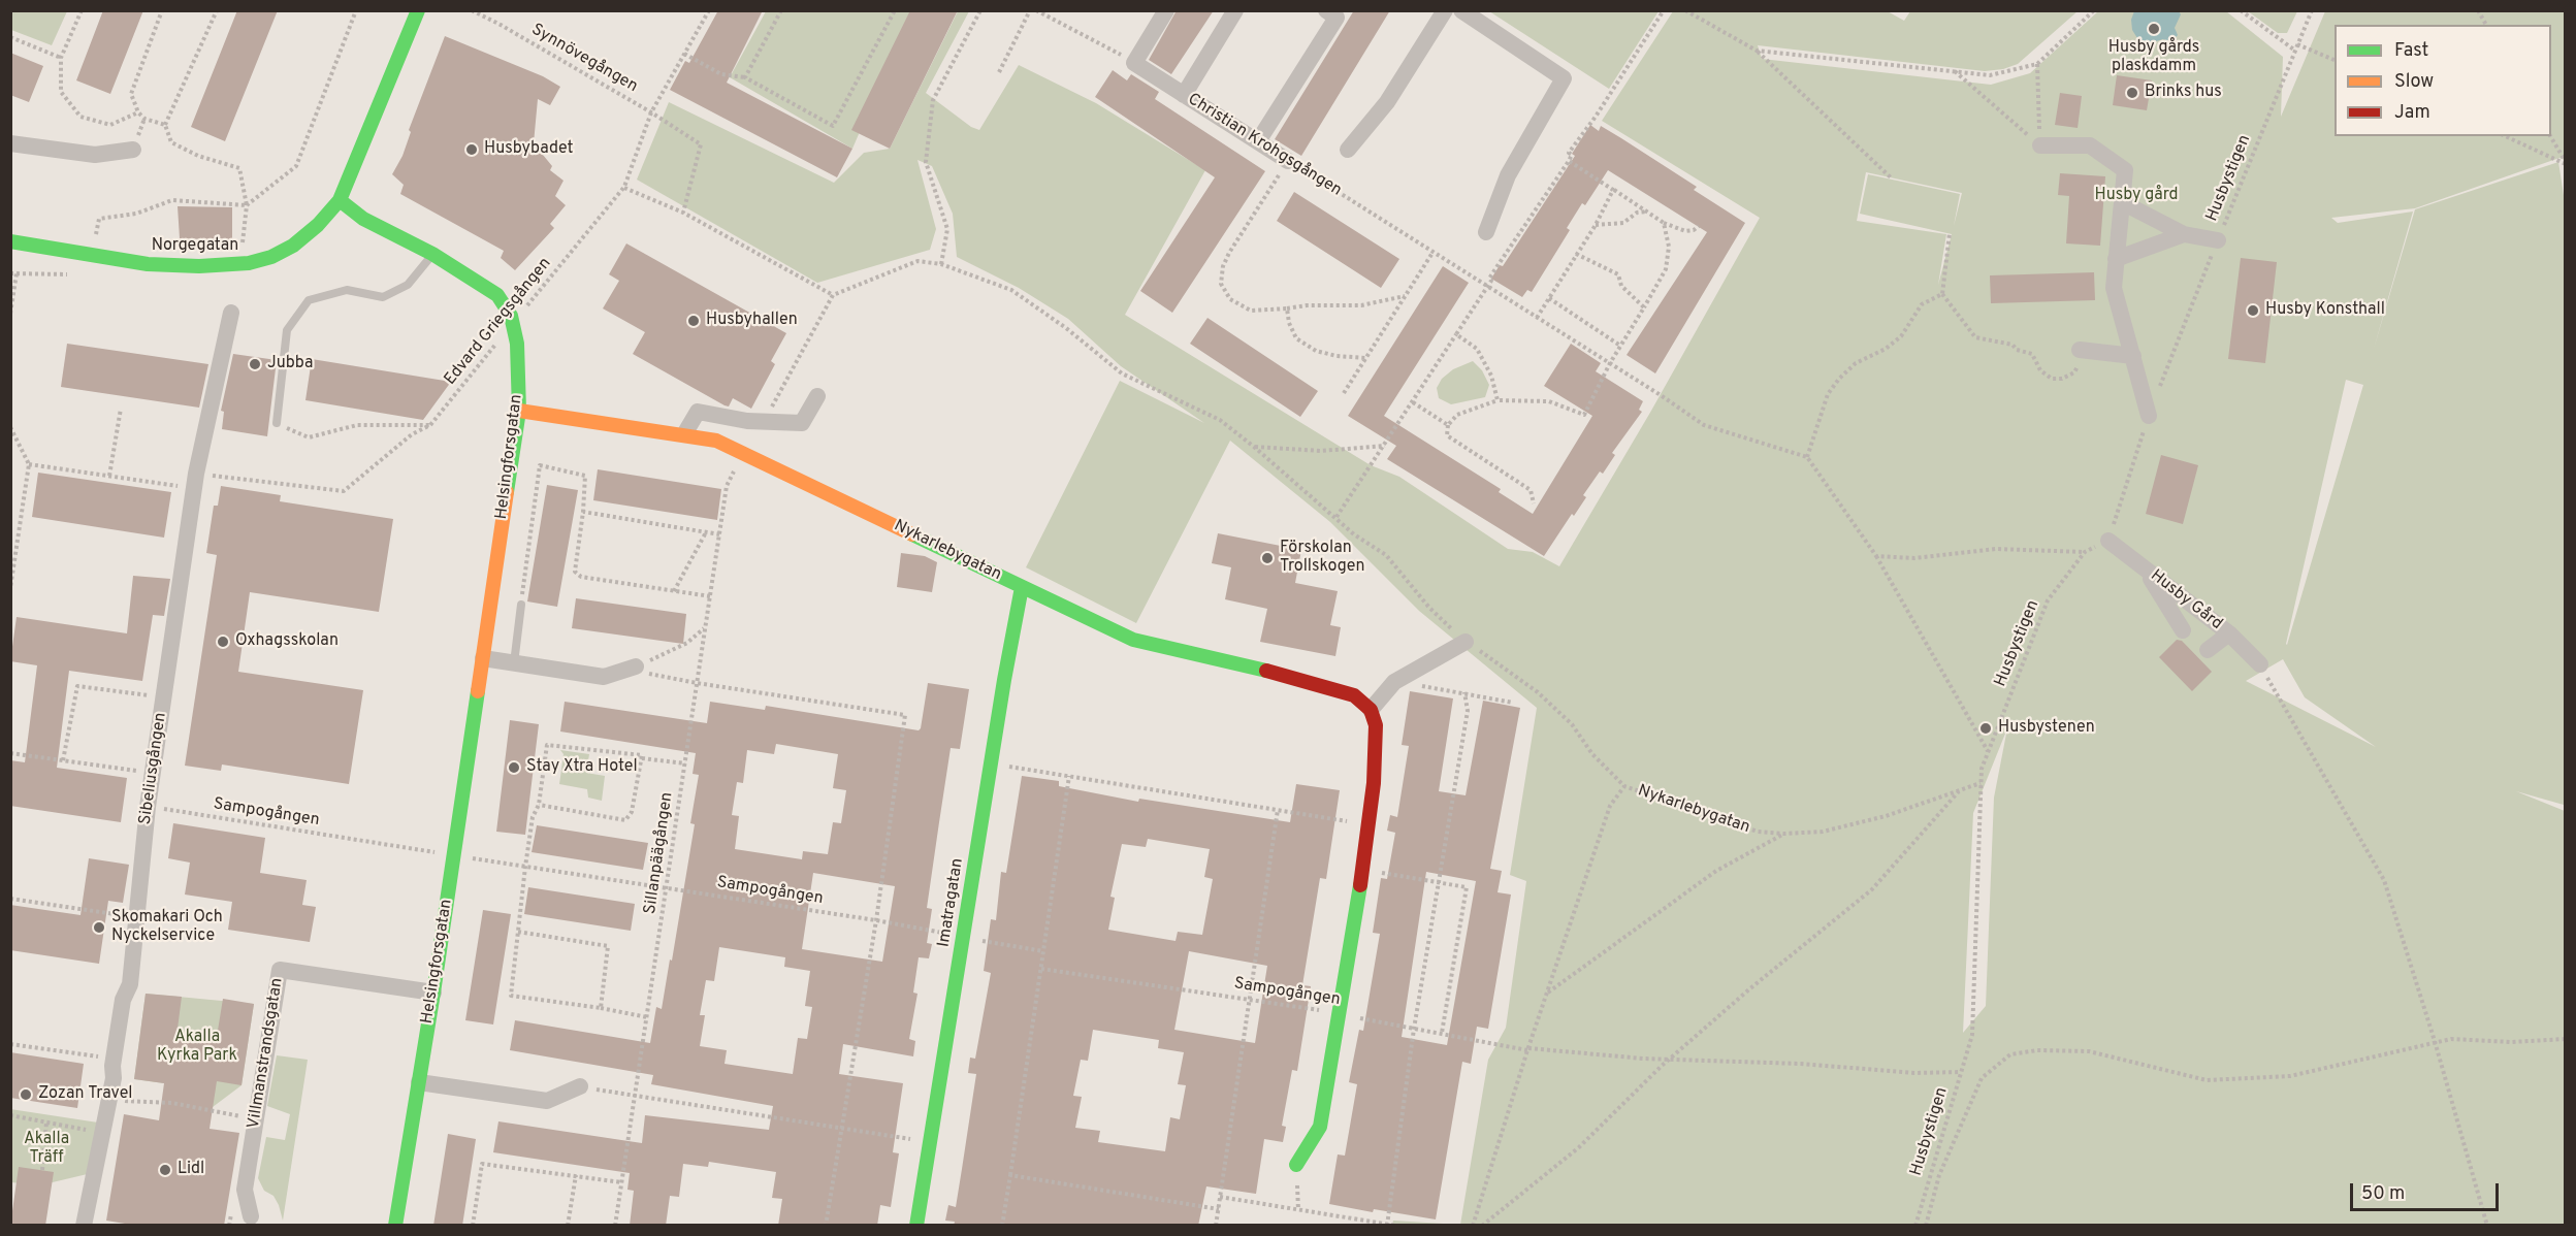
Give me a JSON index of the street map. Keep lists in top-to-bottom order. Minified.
{"streets":{"street":["Christian Krohgsgången","Norgegatan","Helsingforsgatan","Nykarlebygatan","Husby Gård","Sibeliusgången","Imatragatan","Villmanstrandsgatan"],"path":["Synnövegången","Husbystigen","Edvard Griegsgången","Sampogången","Sillanpäägången"]},"crossings":[["Synnövegången","Edvard Griegsgången"],["Husbystigen","Nykarlebygatan"],["Husbystigen","Husby Gård"],["Husbystigen","Sampogången"],["Norgegatan","Helsingforsgatan"],["Edvard Griegsgången","Helsingforsgatan"],["Edvard Griegsgången","Sibeliusgången"],["Helsingforsgatan","Nykarlebygatan"],["Helsingforsgatan","Villmanstrandsgatan"],["Nykarlebygatan","Imatragatan"],["Sibeliusgången","Sampogången"],["Sampogången","Sillanpäägången"],["Sampogången","Imatragatan"]],"parks":["Husby gård","Akalla Kyrka Park","Akalla Träff"],"places":["Husby gårds plaskdamm","Brinks hus","Husbybadet","Husby Konsthall","Husbyhallen","Jubba","Förskolan Trollskogen","Oxhagsskolan","Husbystenen","Stay Xtra Hotel","Skomakari Och Nyckelservice","Zozan Travel","Lidl"],"legend":["Fast","Slow","Jam"],"scale_bar":"50 m"}
